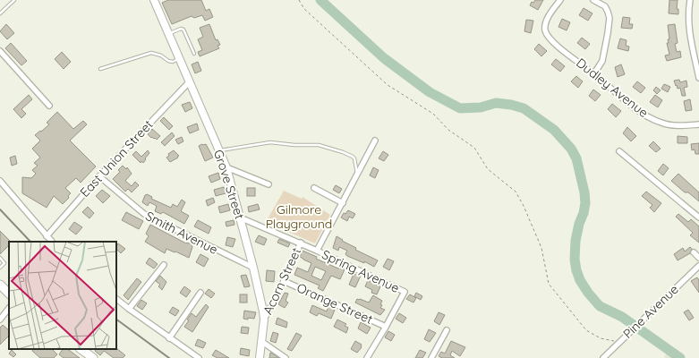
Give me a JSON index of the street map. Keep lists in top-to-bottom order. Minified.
{"streets":{"main road":["Grove Street"],"street":["Dudley Avenue","East Union Street","Smith Avenue","Spring Avenue","Acorn Street","Orange Street","Pine Avenue"]},"crossings":[["East Union Street","Grove Street"],["East Union Street","Smith Avenue"],["Grove Street","Smith Avenue"],["Grove Street","Spring Avenue"],["Grove Street","Acorn Street"],["Spring Avenue","Acorn Street"],["Spring Avenue","Orange Street"],["Acorn Street","Orange Street"]],"parks":["Gilmore Playground"]}
